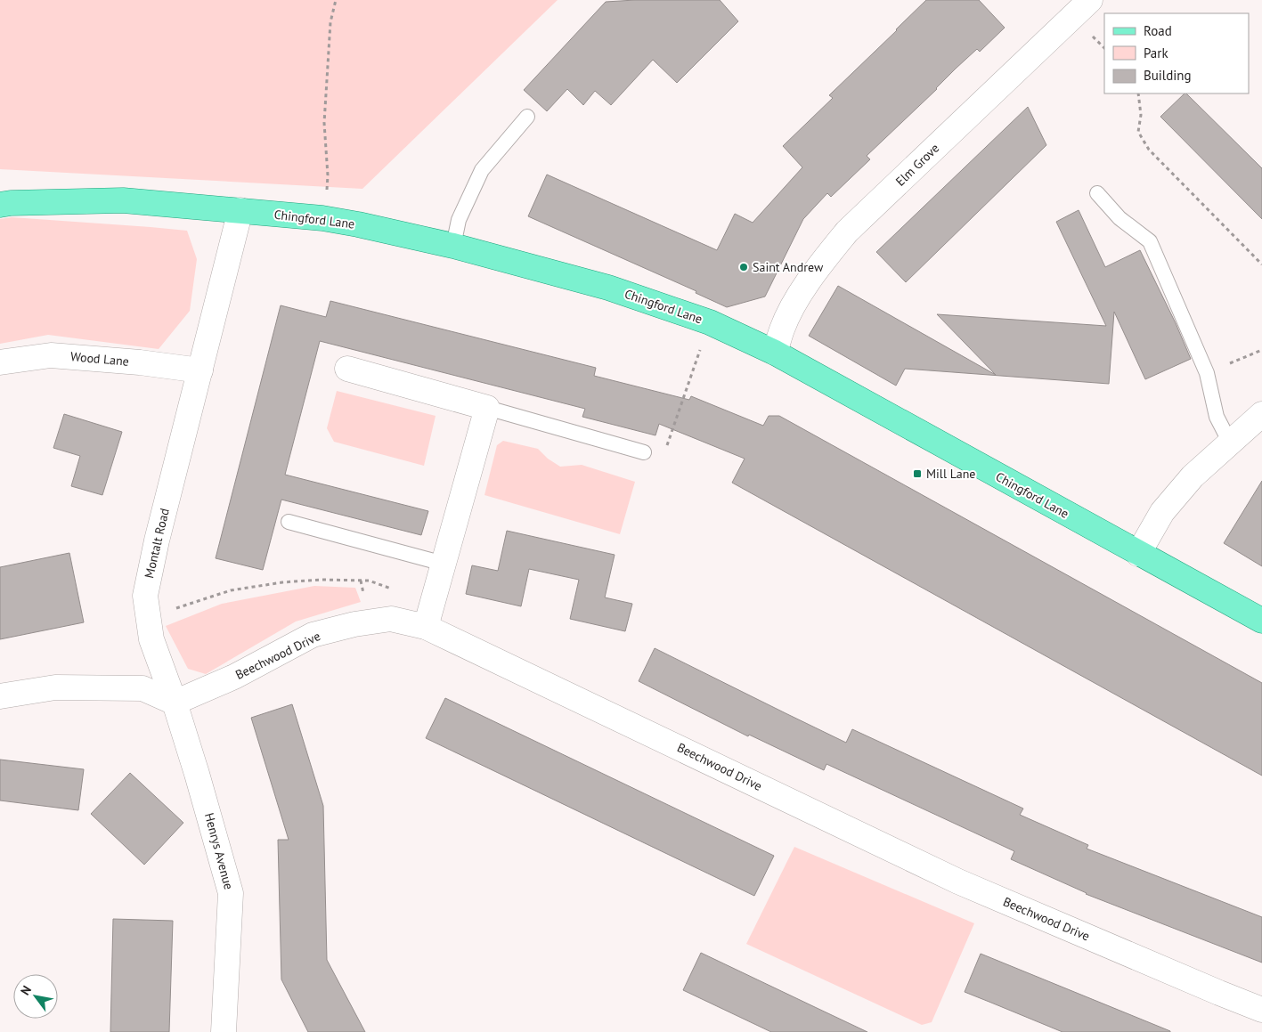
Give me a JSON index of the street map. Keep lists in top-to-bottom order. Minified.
{"streets":{"main road":["Chingford Lane"],"street":["Elm Grove","Wood Lane","Montalt Road","Beechwood Drive","Henrys Avenue"]},"crossings":[["Elm Grove","Chingford Lane"],["Chingford Lane","Montalt Road"],["Wood Lane","Montalt Road"],["Montalt Road","Beechwood Drive"],["Montalt Road","Henrys Avenue"],["Beechwood Drive","Henrys Avenue"]],"places":{"other":["Saint Andrew"],"transit":["Mill Lane"]},"legend":["Road","Park","Building"],"north":"top left"}
